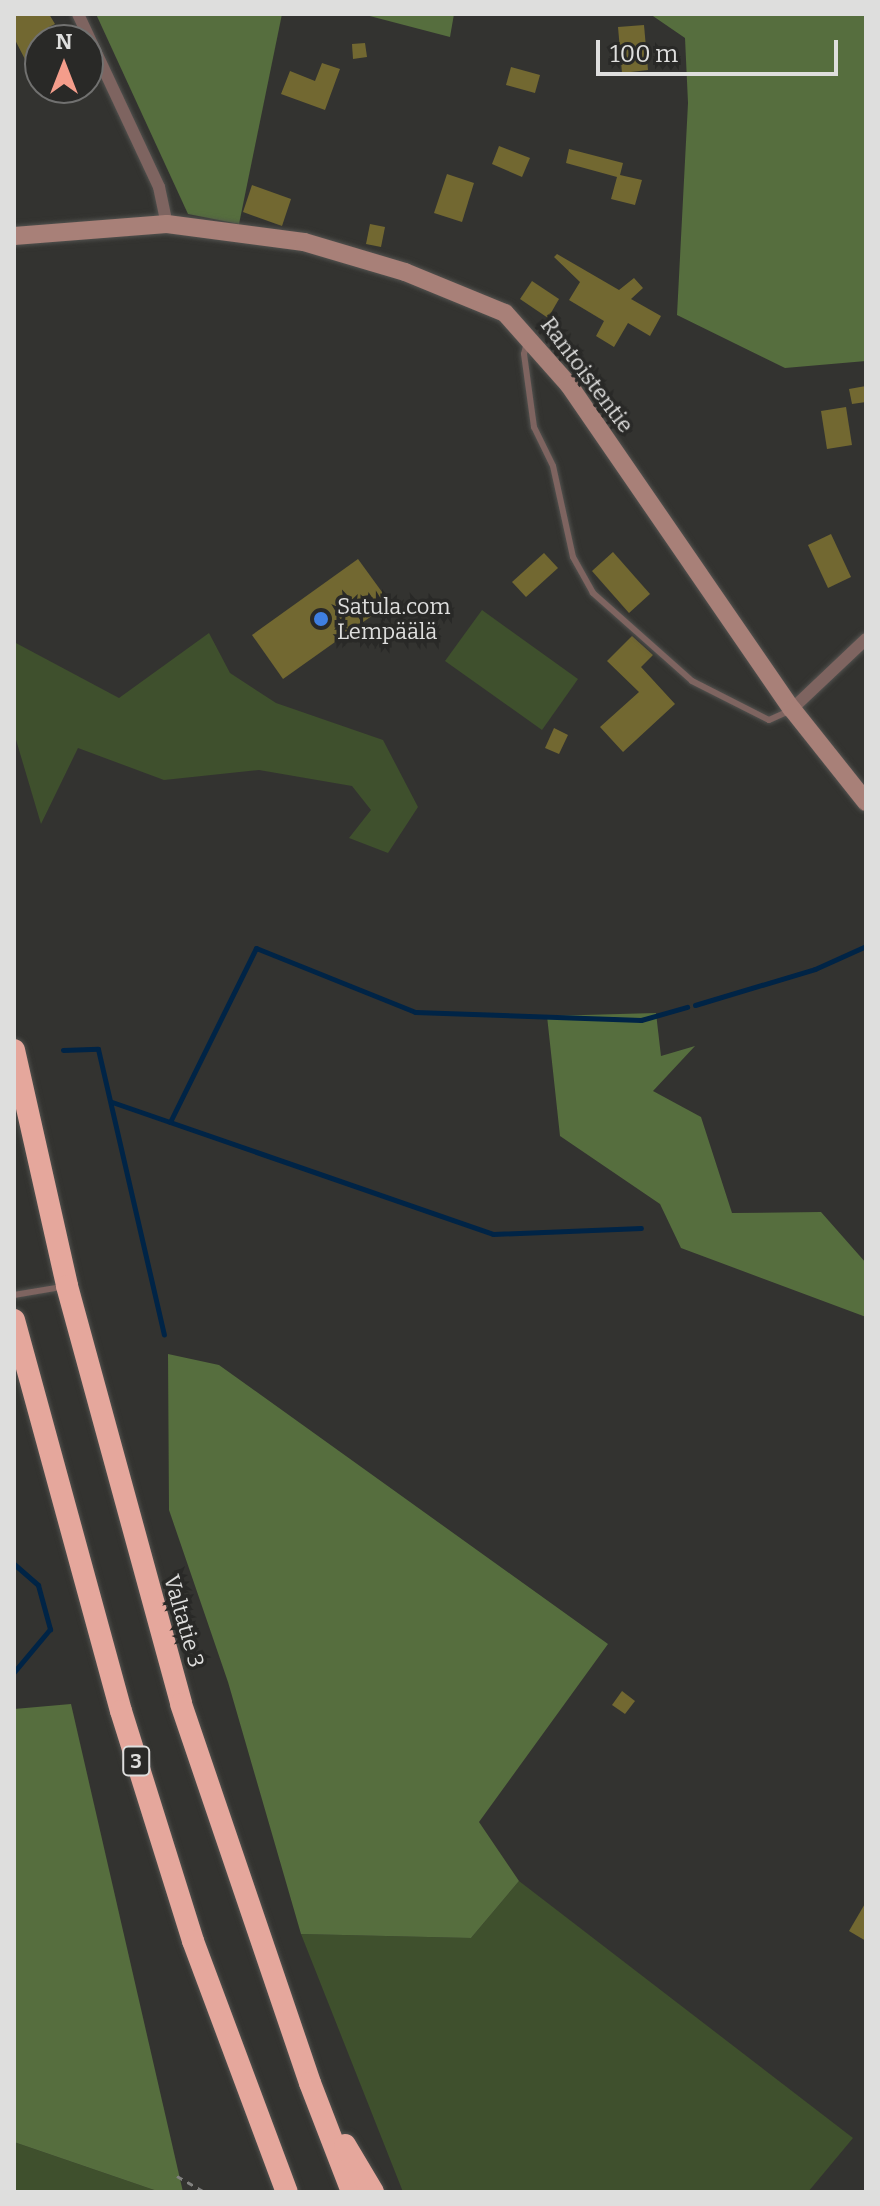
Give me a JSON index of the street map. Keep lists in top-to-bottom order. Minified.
{"streets":{"highway":["Valtatie 3","3"],"street":["Rantoistentie"]},"places":["Satula.com Lempäälä"],"scale_bar":"100 m","north":"top"}
